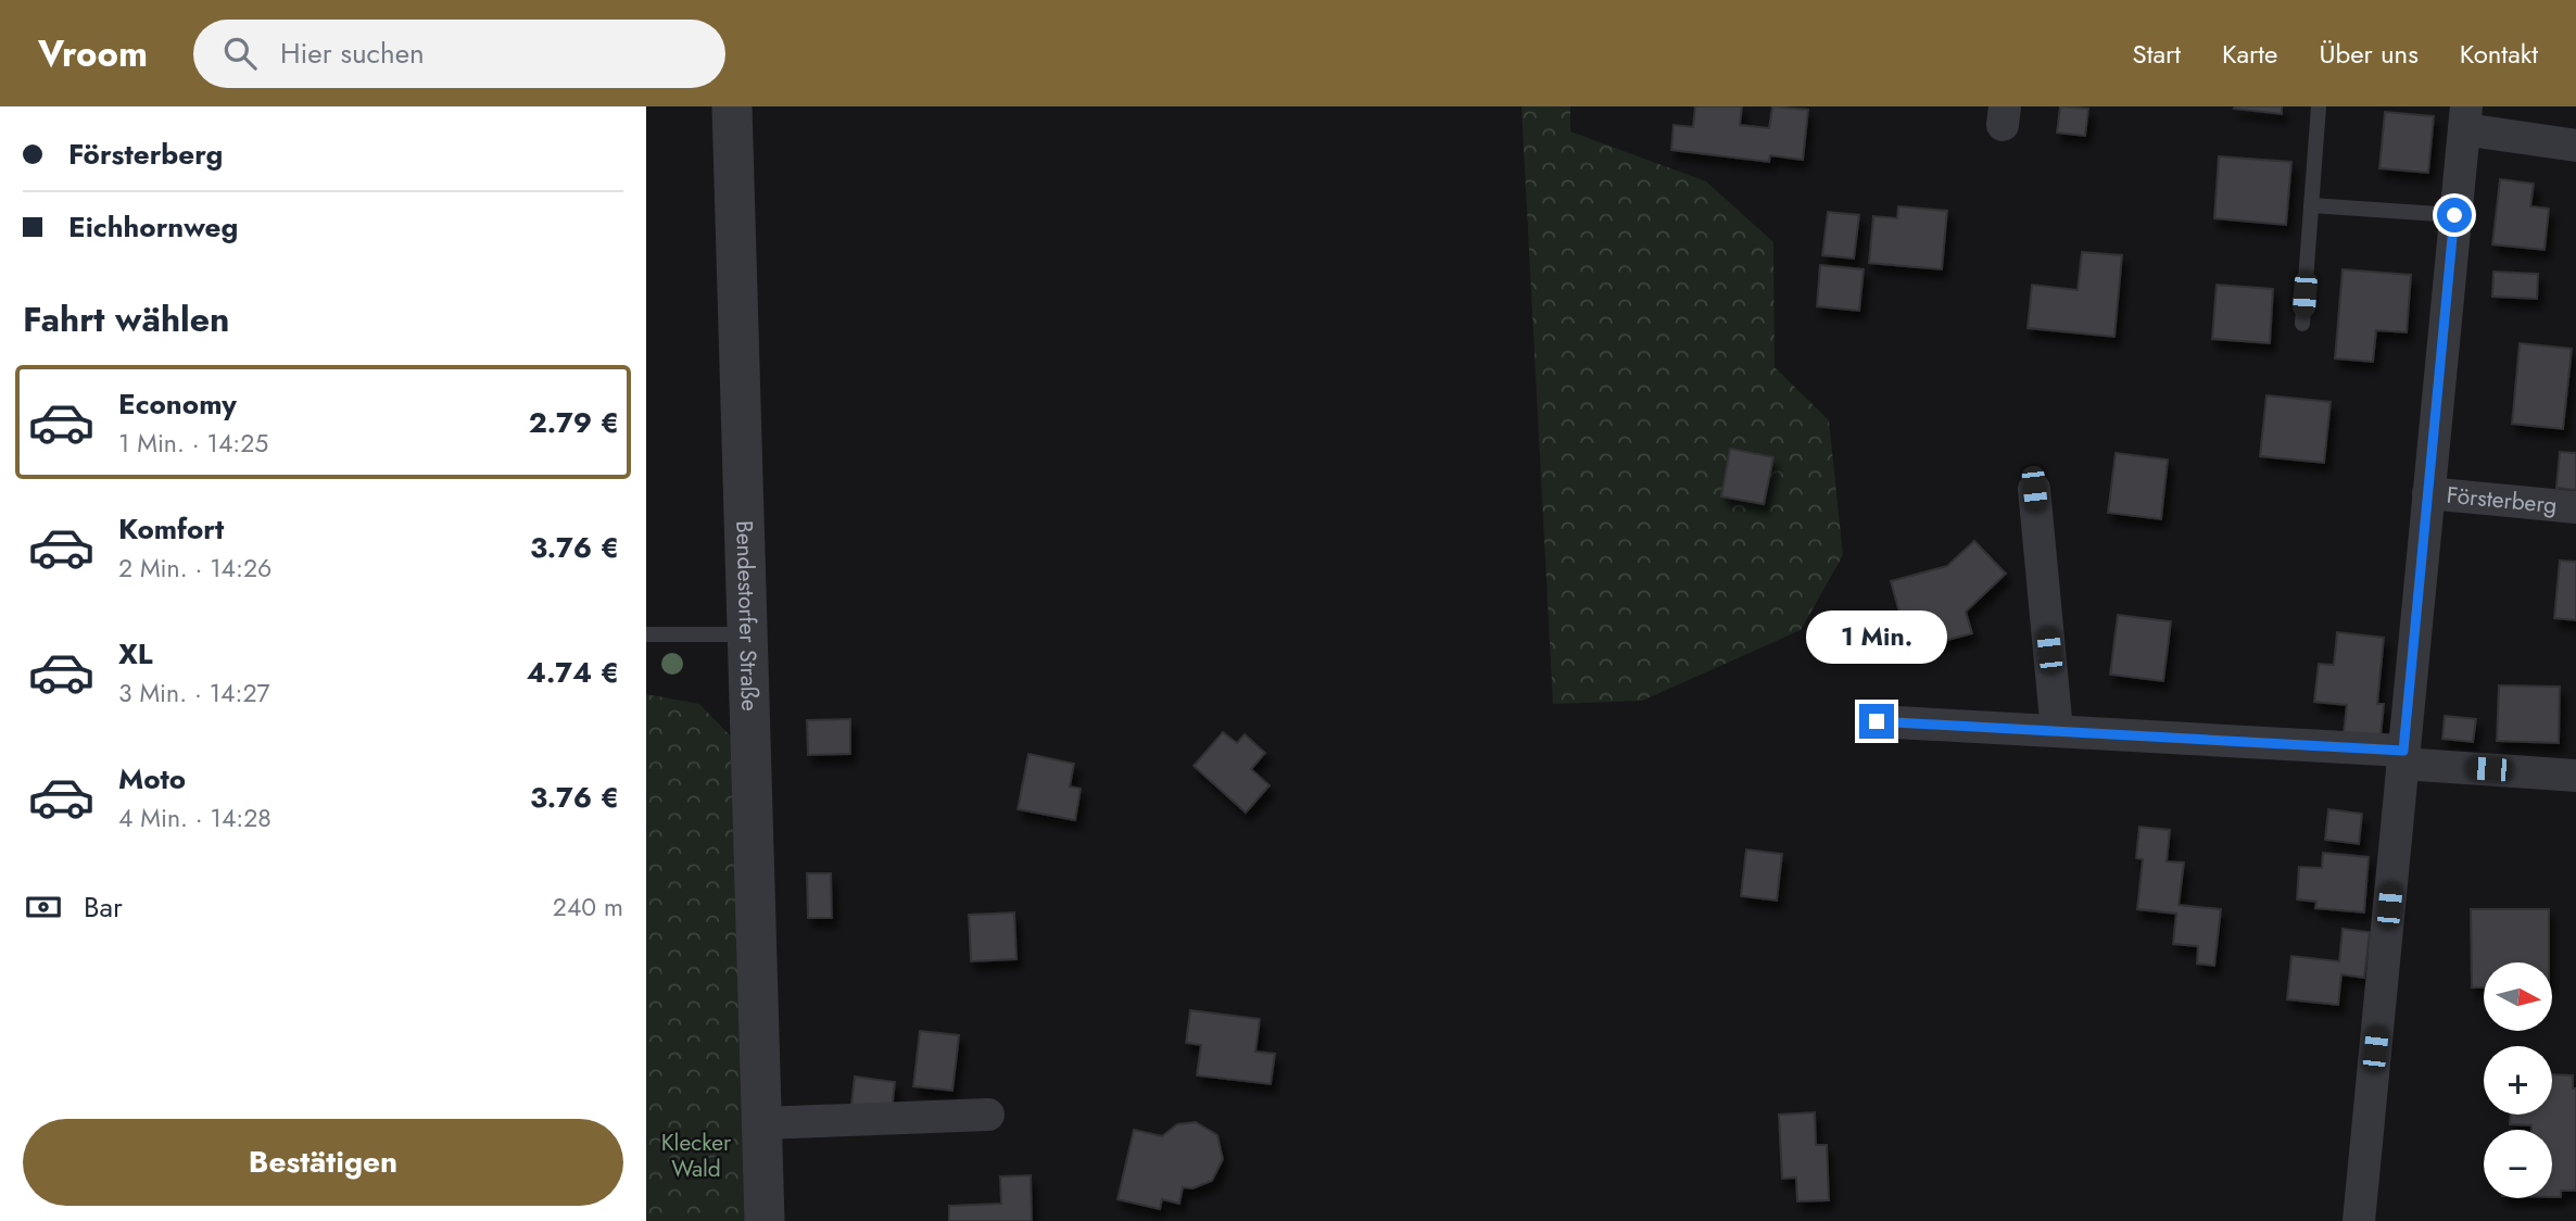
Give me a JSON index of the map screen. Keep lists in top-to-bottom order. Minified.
{"streets":{"street":["Försterberg","Bendestorfer Straße"]},"parks":["Klecker Wald"],"north":"right","page":{"header":"Vroom","search":"Hier suchen","nav":["Start","Karte","Über uns","Kontakt"],"banner":["Försterberg","Eichhornweg"],"heading":"Fahrt wählen","list":[{"name":"Economy","note":"1 Min. · 14:25","value":"2.79 €"},{"name":"Komfort","note":"2 Min. · 14:26","value":"3.76 €"},{"name":"XL","note":"3 Min. · 14:27","value":"4.74 €"},{"name":"Moto","note":"4 Min. · 14:28","value":"3.76 €"}],"bubble":"1 Min.","pay":["Bar","240 m"],"map_buttons":["+","−"],"buttons":"Bestätigen"}}
